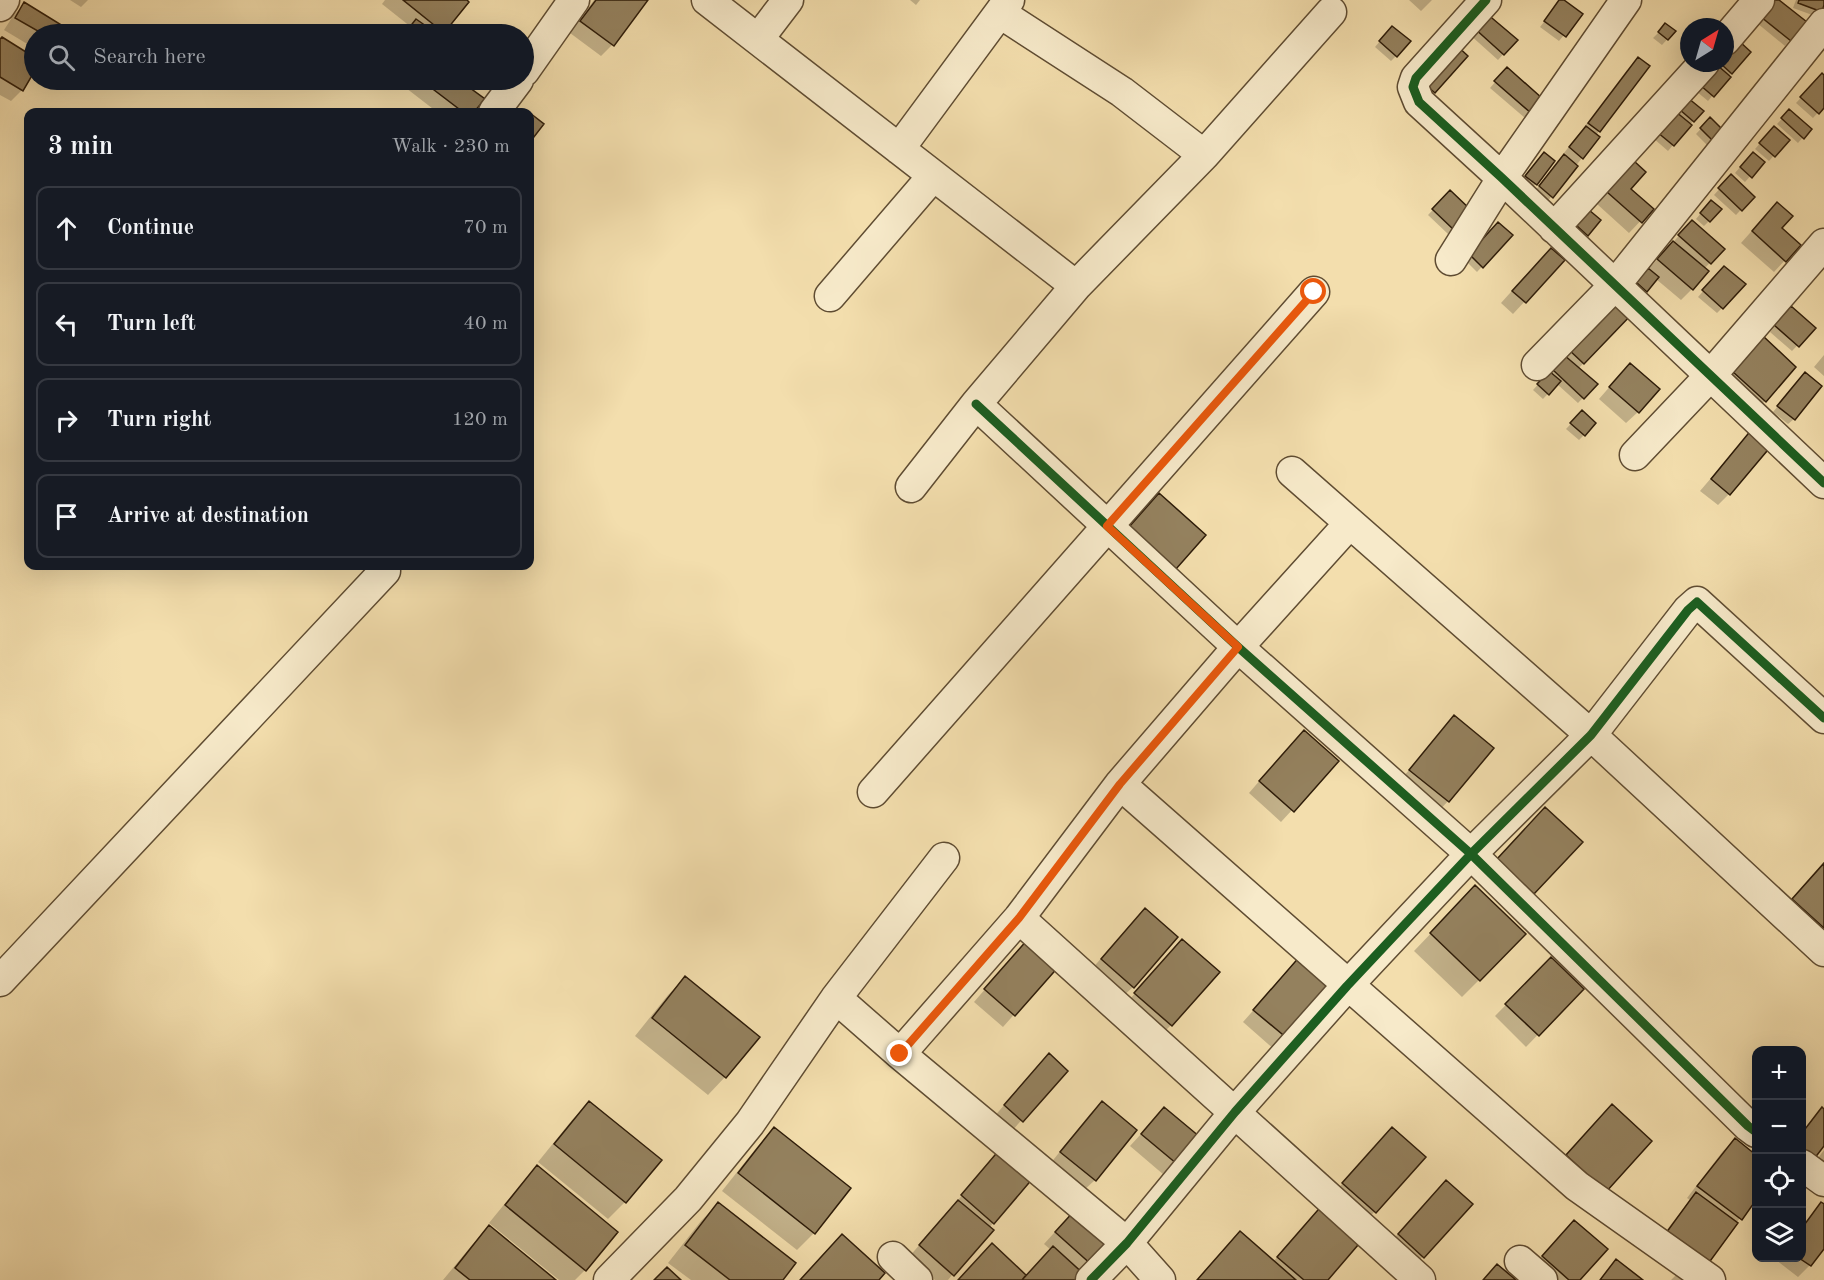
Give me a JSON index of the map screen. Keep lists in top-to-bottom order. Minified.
{"north":"top right","page":{"search":"Search here","heading":["3 min","Walk · 230 m"],"list":[["Continue","70 m"],["Turn left","40 m"],["Turn right","120 m"],"Arrive at destination"],"map_buttons":["+","−"]}}
